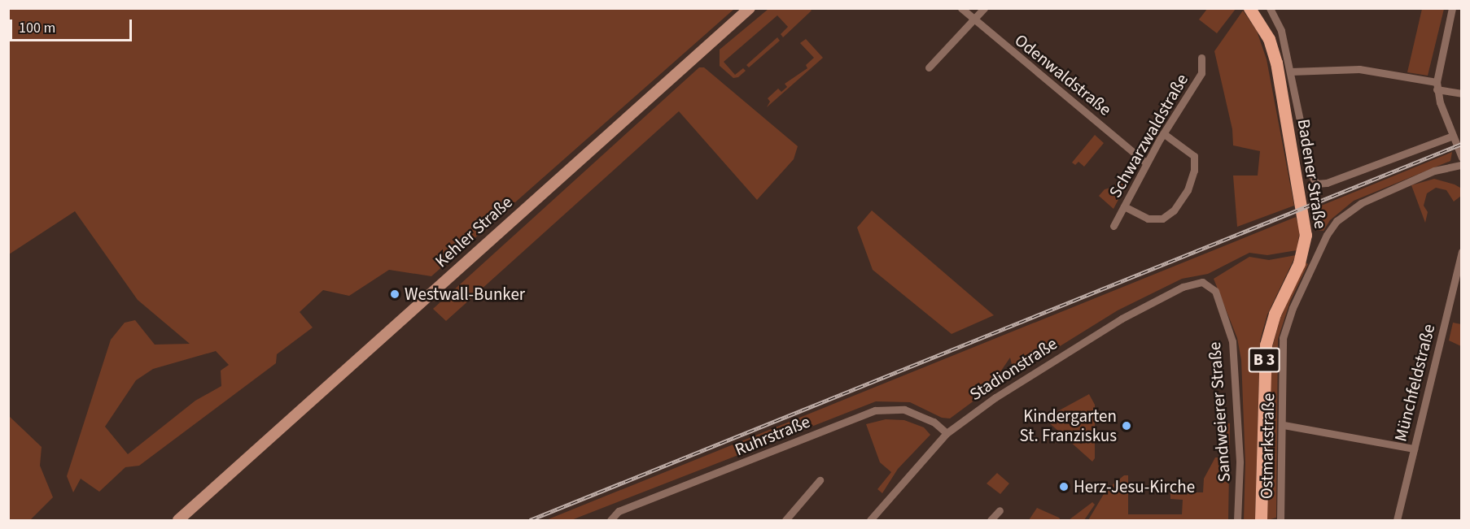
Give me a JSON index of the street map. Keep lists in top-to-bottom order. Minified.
{"streets":{"main road":["Badener Straße","Kehler Straße","B 3"],"street":["Odenwaldstraße","Schwarzwaldstraße","Stadionstraße","Münchfeldstraße","Sandweierer Straße","Ruhrstraße","Ostmarkstraße"]},"crossings":[["Odenwaldstraße","Schwarzwaldstraße"],["Stadionstraße","Sandweierer Straße"],["Stadionstraße","Ruhrstraße"]],"places":["Westwall-Bunker","Kindergarten St. Franziskus","Herz-Jesu-Kirche"],"scale_bar":"100 m"}
